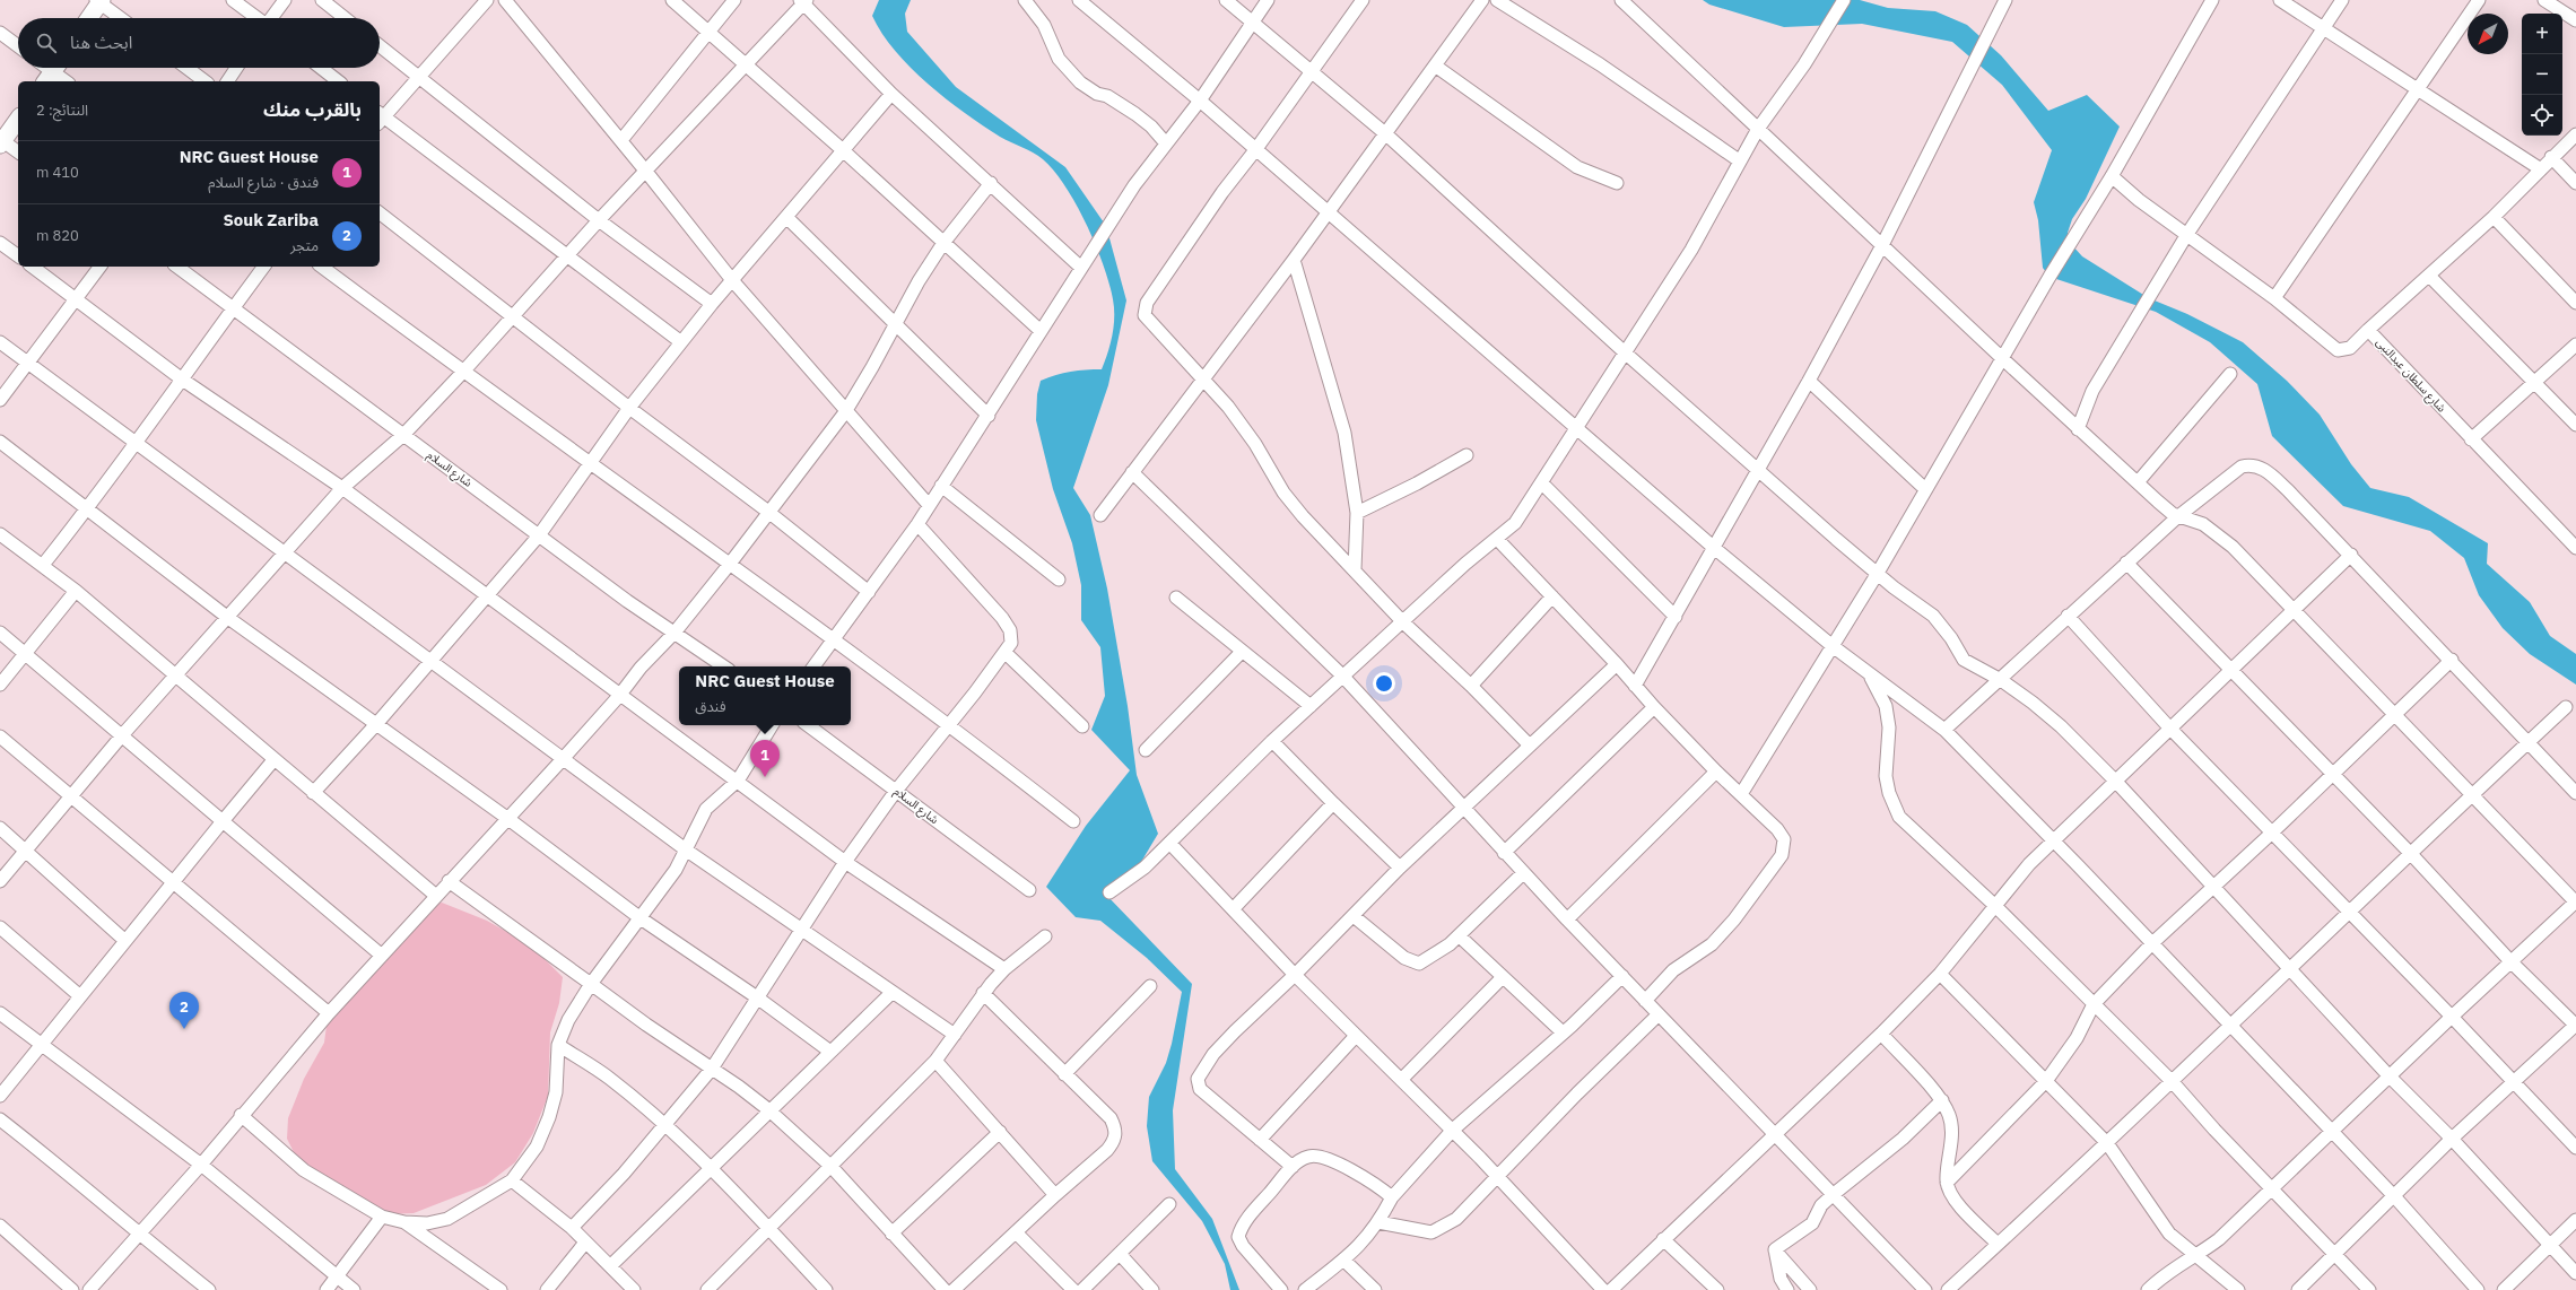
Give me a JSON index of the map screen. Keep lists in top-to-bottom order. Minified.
{"streets":{"street":["شارع سلطان عبدالنبى","شارع السلام"]},"north":"bottom left","page":{"map_buttons":["+","−"],"search":"ابحث هنا","heading":["بالقرب منك","النتائج: 2"],"list":[{"mark":"1","name":"NRC Guest House","note":"فندق · شارع السلام","value":"410 m"},{"mark":"2","name":"Souk Zariba","note":"متجر","value":"820 m"}],"popup":["NRC Guest House","فندق"],"pins":["1","2"]}}
